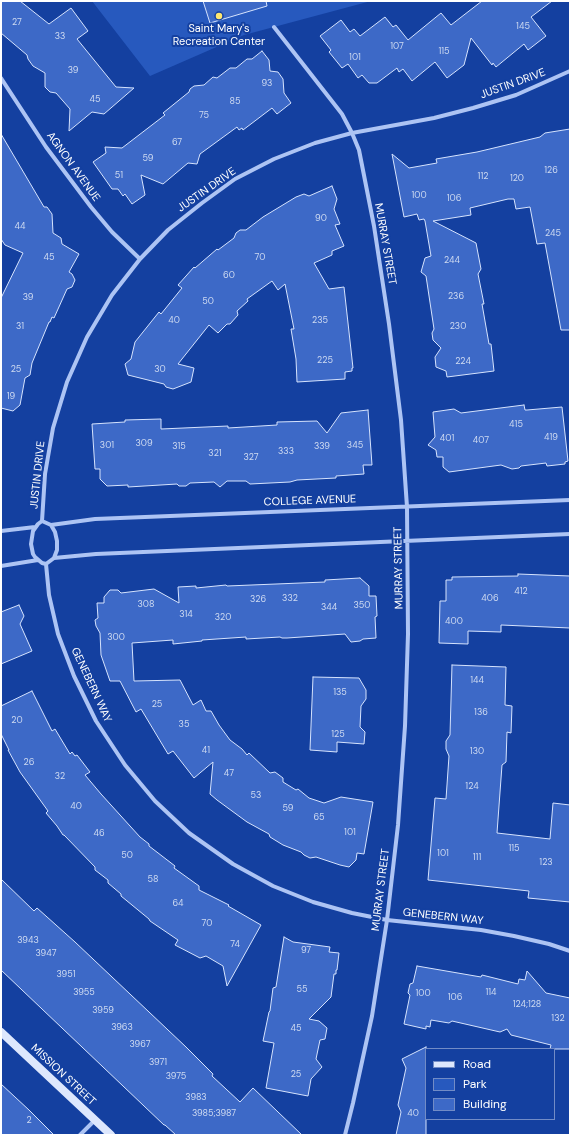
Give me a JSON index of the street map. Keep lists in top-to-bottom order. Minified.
{"streets":{"main road":["MISSION STREET"],"street":["JUSTIN DRIVE","AGNON AVENUE","MURRAY STREET","COLLEGE AVENUE","GENEBERN WAY"]},"crossings":[["JUSTIN DRIVE","AGNON AVENUE"],["JUSTIN DRIVE","MURRAY STREET"],["JUSTIN DRIVE","COLLEGE AVENUE"],["JUSTIN DRIVE","GENEBERN WAY"],["MURRAY STREET","COLLEGE AVENUE"],["MURRAY STREET","GENEBERN WAY"],["COLLEGE AVENUE","GENEBERN WAY"]],"places":["Saint Mary's Recreation Center"],"house_numbers":["27","145","33","107","115","101","39","93","45","85","75","67","59","126","51","112","120","100","106","90","44","245","45","70","244","60","236","39","50","40","235","31","230","225","224","25","30","19","415","419","401","407","309","301","345","315","339","333","321","327","412","332","406","326","308","350","344","314","320","400","300","144","135","25","136","20","35","125","41","130","26","47","32","124","53","40","59","65","101","46","115","101","50","111","123","58","64","70","3943","74","97","3947","3951","55","3955","114","100","106","124;128","3959","132","3963","45","3967","3971","25","3975","3983","3985;3987","40","2"],"legend":["Road","Park","Building"]}
